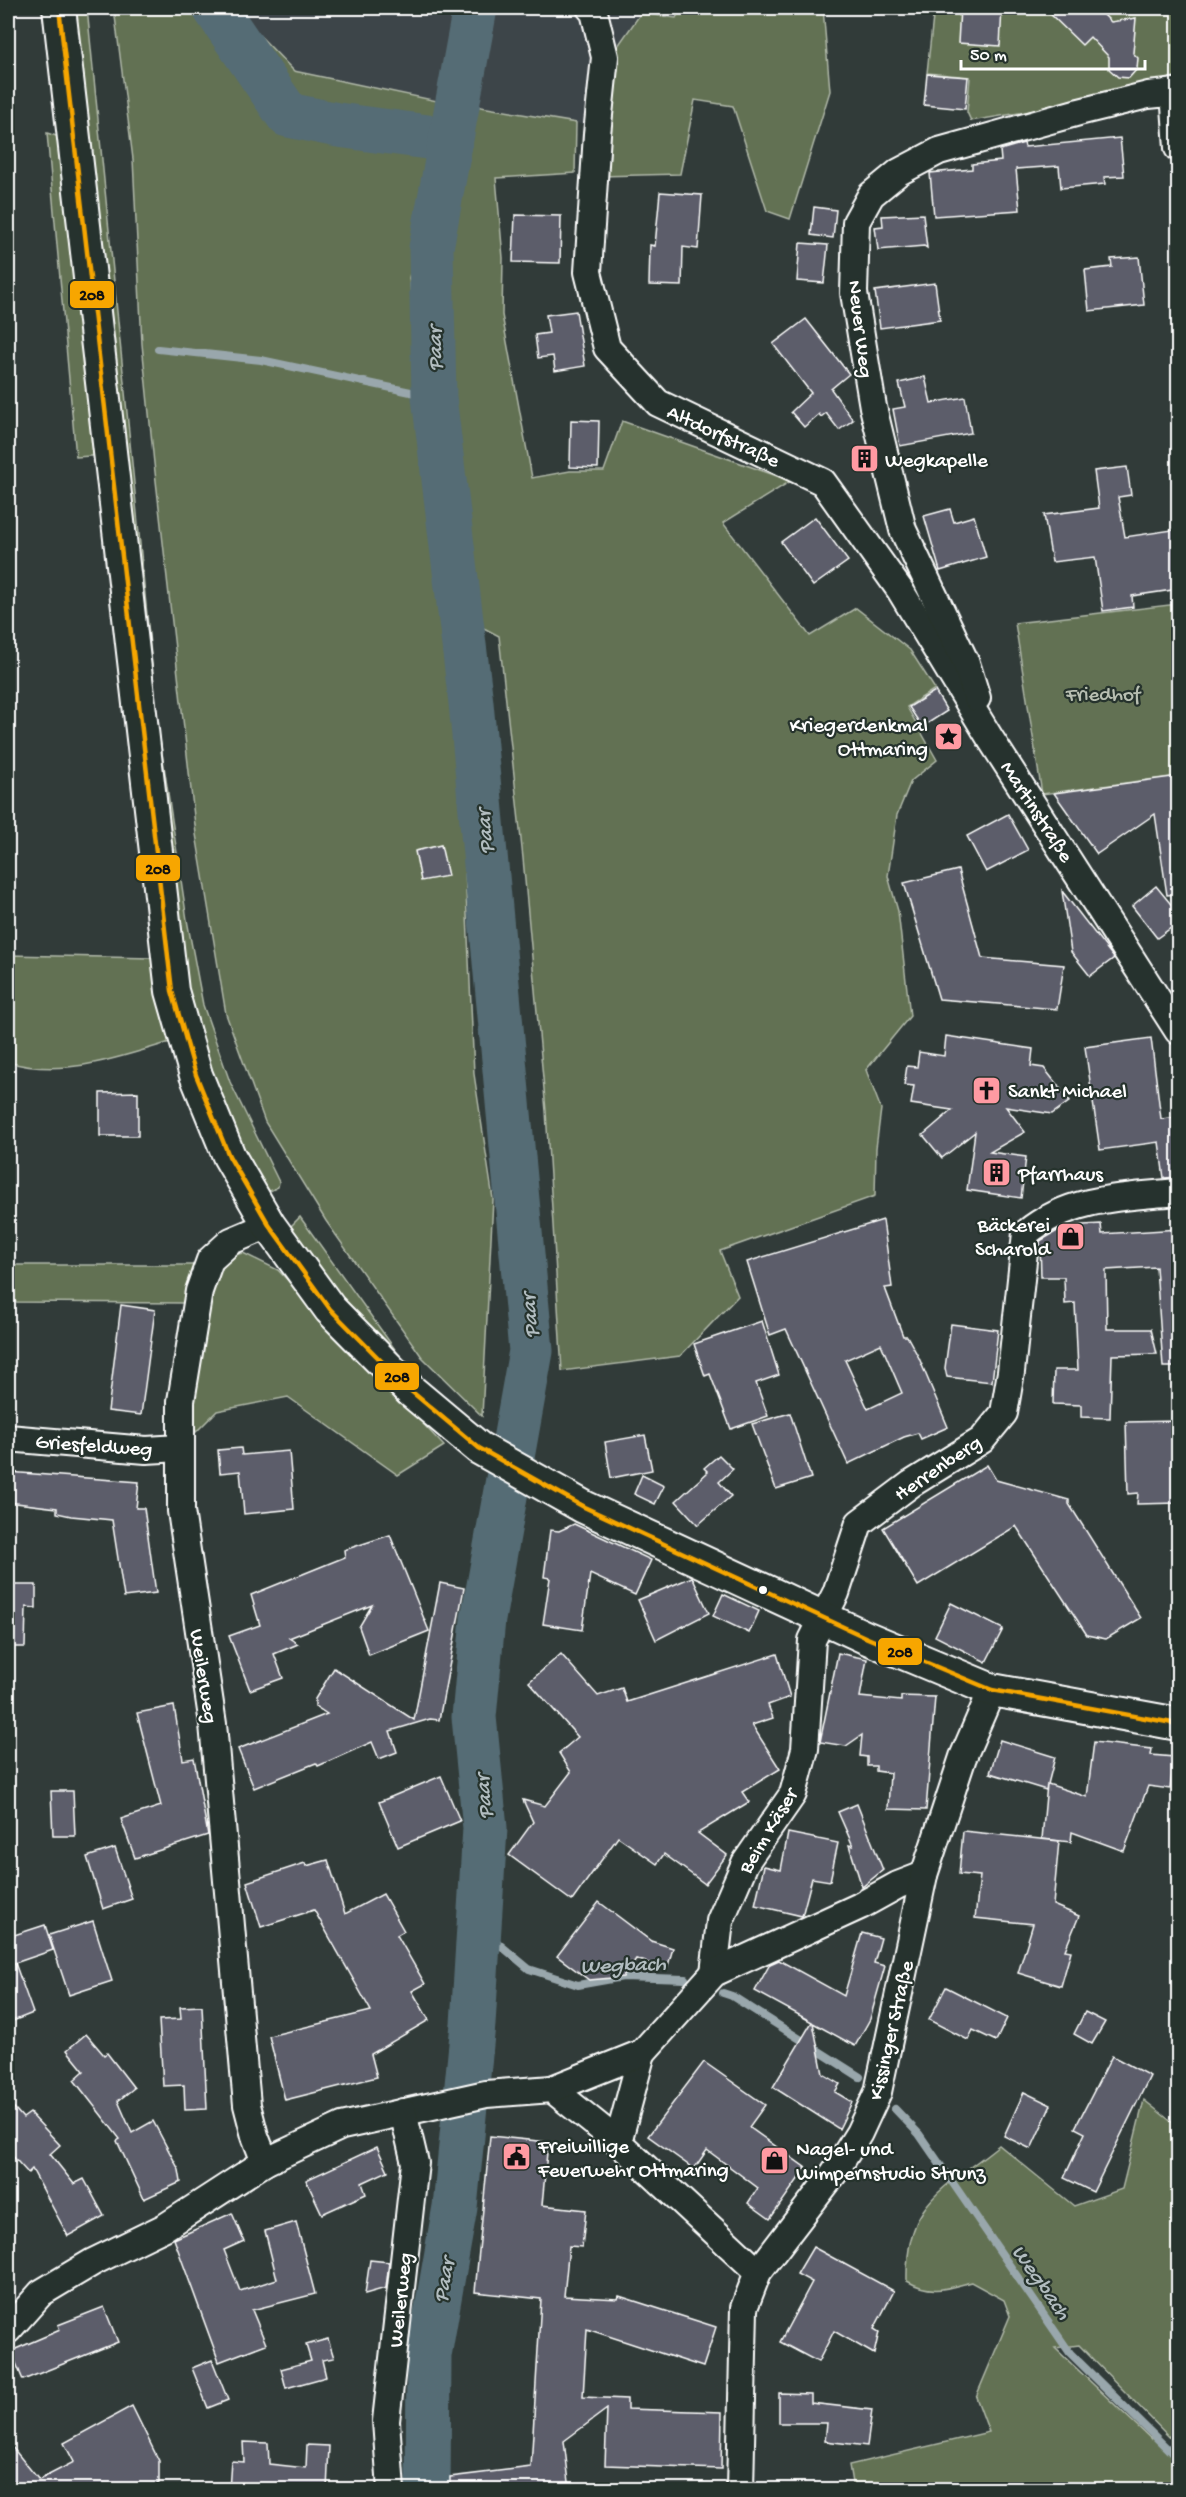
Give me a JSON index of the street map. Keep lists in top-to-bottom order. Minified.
{"streets":{"street":["Neuer Weg","Altdorfstraße","Martinstraße","Griesfeldweg","Herrenberg","Weilerweg","Beim Käser","Kissinger Straße"]},"crossings":[["Neuer Weg","Martinstraße"],["Altdorfstraße","Martinstraße"],["Griesfeldweg","Weilerweg"],["Herrenberg","Beim Käser"]],"water":["Paar","Wegbach"],"parks":["Friedhof"],"places":{"building":["Wegkapelle","Pfarrhaus"],"place":["Kriegerdenkmal Ottmaring"],"church":["Sankt Michael"],"shop":["Bäckerei Scharold","Nagel- und Wimpernstudio Strunz"],"public building":["Freiwillige Feuerwehr Ottmaring"]},"lines":["transit line 208"],"scale_bar":"50 m"}
